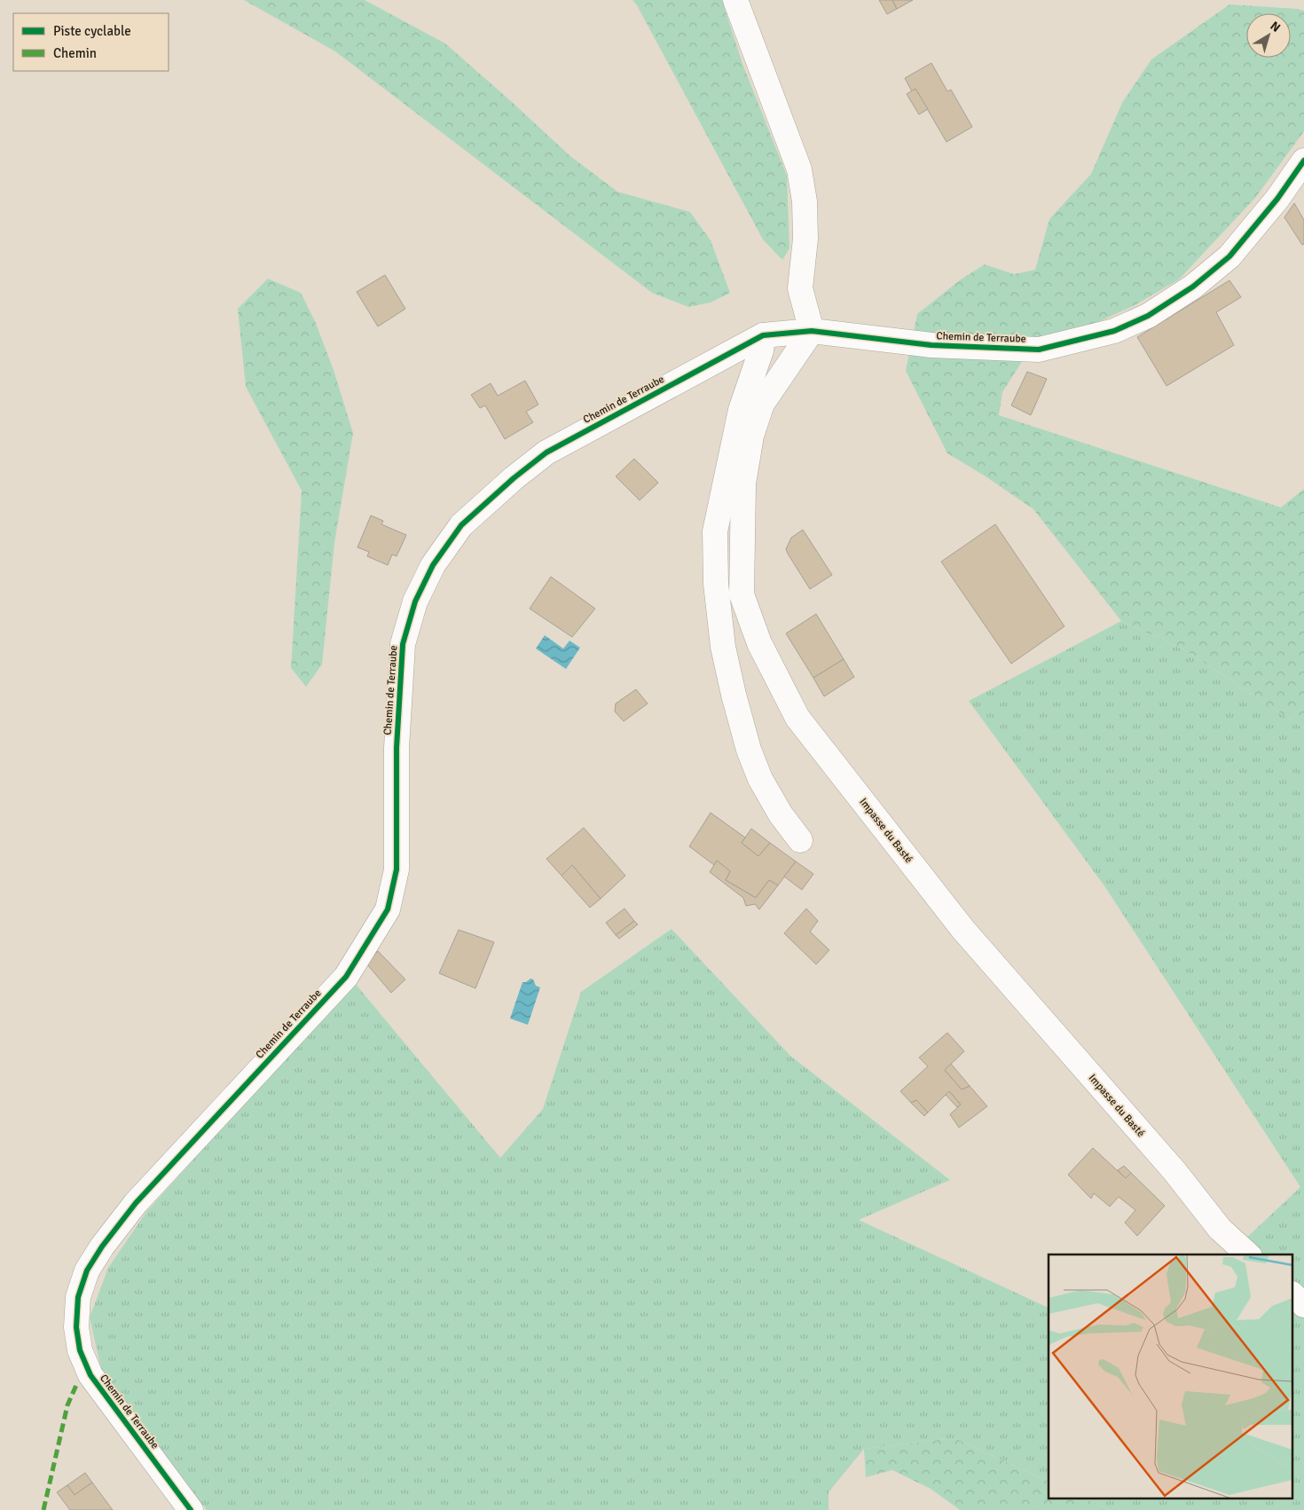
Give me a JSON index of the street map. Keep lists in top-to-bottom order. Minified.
{"streets":{"street":["Chemin de Terraube","Impasse du Basté"]},"crossings":[["Chemin de Terraube","Impasse du Basté"]],"legend":["Piste cyclable","Chemin"],"north":"top right"}
